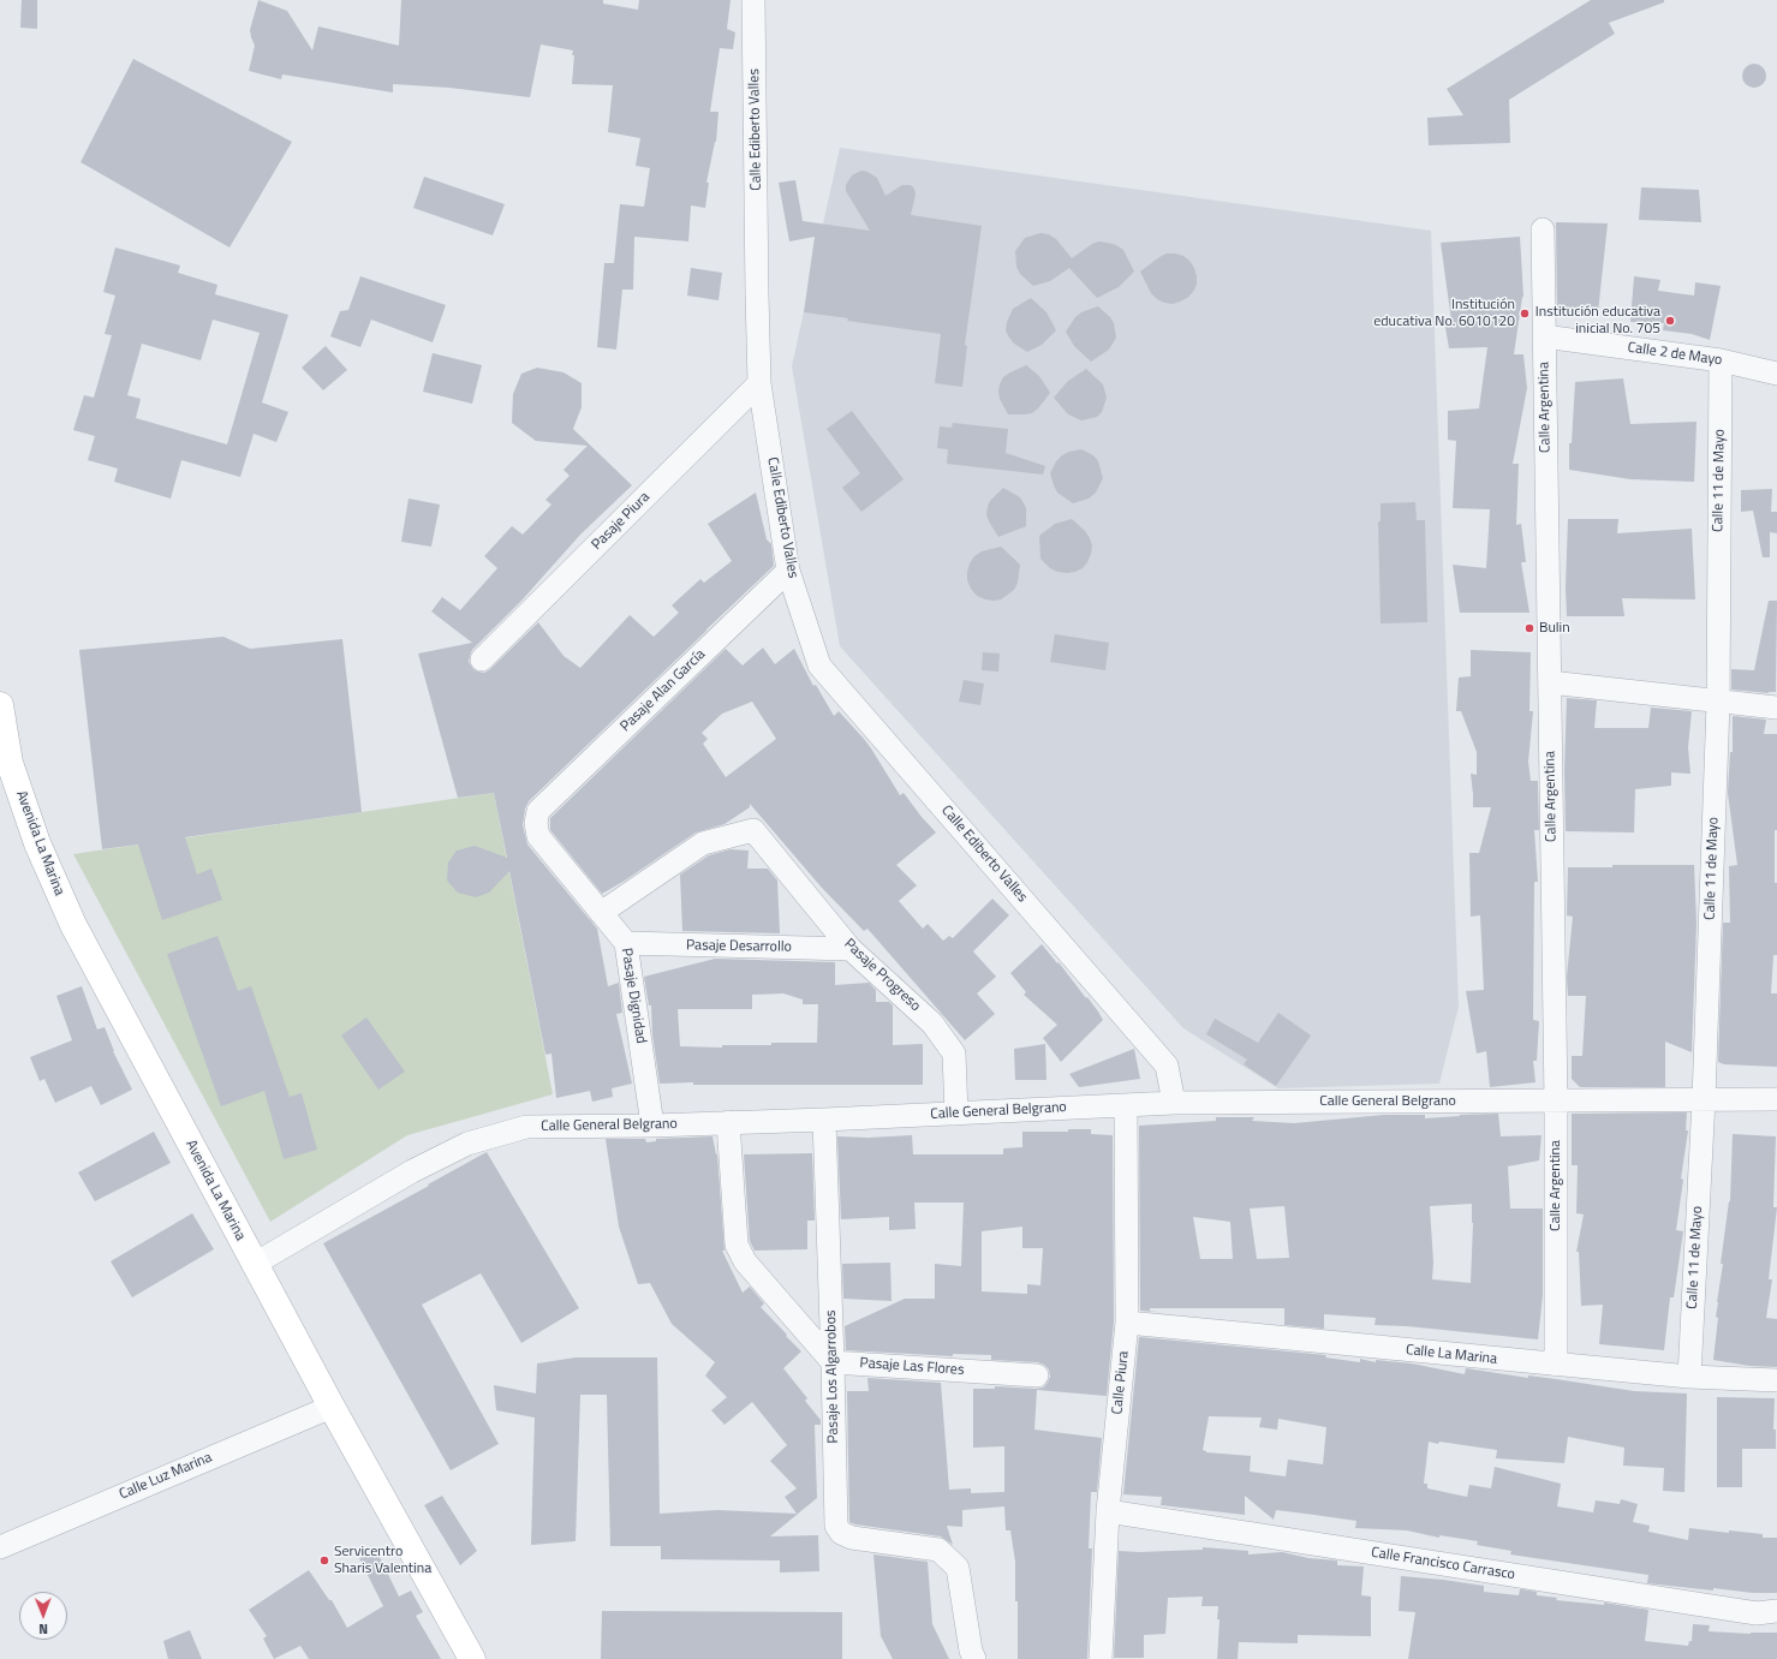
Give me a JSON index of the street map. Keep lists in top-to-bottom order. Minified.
{"streets":{"main road":["Avenida La Marina"],"street":["Calle Ediberto Valles","Calle 2 de Mayo","Calle Argentina","Calle 11 de Mayo","Pasaje Piura","Pasaje Alan García","Pasaje Desarrollo","Pasaje Progreso","Pasaje Dignidad","Calle General Belgrano","Calle La Marina","Pasaje Las Flores","Pasaje Los Algarrobos","Calle Piura","Calle Luz Marina","Calle Francisco Carrasco"]},"crossings":[["Calle Ediberto Valles","Pasaje Piura"],["Calle Ediberto Valles","Pasaje Alan García"],["Calle Ediberto Valles","Calle General Belgrano"],["Calle 2 de Mayo","Calle Argentina"],["Calle 2 de Mayo","Calle 11 de Mayo"],["Calle Argentina","Calle General Belgrano"],["Calle Argentina","Calle La Marina"],["Calle 11 de Mayo","Calle General Belgrano"],["Calle 11 de Mayo","Calle La Marina"],["Pasaje Alan García","Pasaje Dignidad"],["Avenida La Marina","Calle General Belgrano"],["Avenida La Marina","Calle Luz Marina"],["Pasaje Desarrollo","Pasaje Progreso"],["Pasaje Desarrollo","Pasaje Dignidad"],["Pasaje Progreso","Pasaje Dignidad"],["Pasaje Progreso","Calle General Belgrano"],["Pasaje Dignidad","Calle General Belgrano"],["Calle General Belgrano","Pasaje Los Algarrobos"],["Calle General Belgrano","Calle Piura"],["Calle La Marina","Calle Piura"],["Pasaje Las Flores","Pasaje Los Algarrobos"],["Calle Piura","Calle Francisco Carrasco"]],"places":["Institución educativa No. 6010120","Institución educativa inicial No. 705","Bulin","Servicentro Sharis Valentina"],"north":"bottom"}
